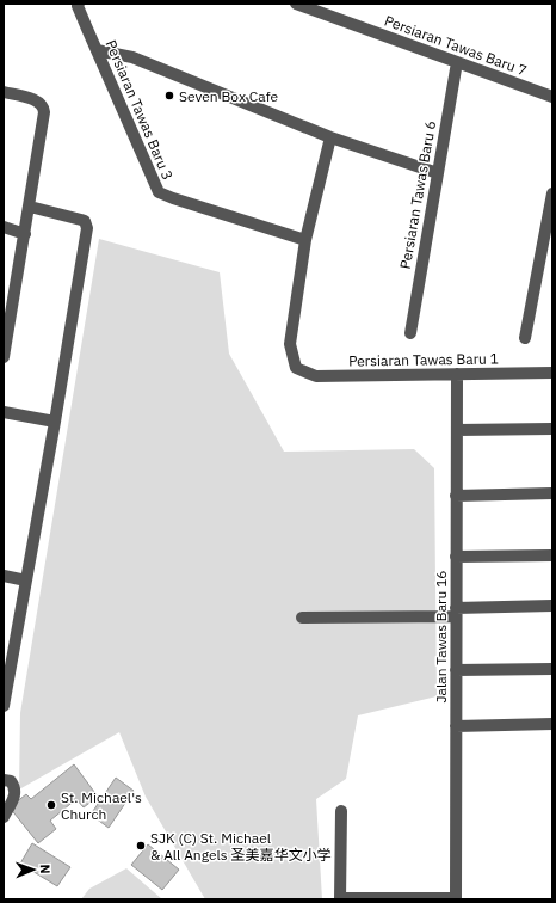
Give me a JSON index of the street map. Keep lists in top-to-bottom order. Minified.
{"streets":{"street":["Persiaran Tawas Baru 7","Persiaran Tawas Baru 3","Persiaran Tawas Baru 6","Persiaran Tawas Baru 1","Jalan Tawas Baru 16"]},"crossings":[["Persiaran Tawas Baru 7","Persiaran Tawas Baru 6"],["Persiaran Tawas Baru 3","Persiaran Tawas Baru 1"],["Persiaran Tawas Baru 1","Jalan Tawas Baru 16"]],"places":["Seven Box Cafe","St. Michael's Church","SJK (C) St. Michael & All Angels 圣美嘉华文小学"],"north":"right"}
